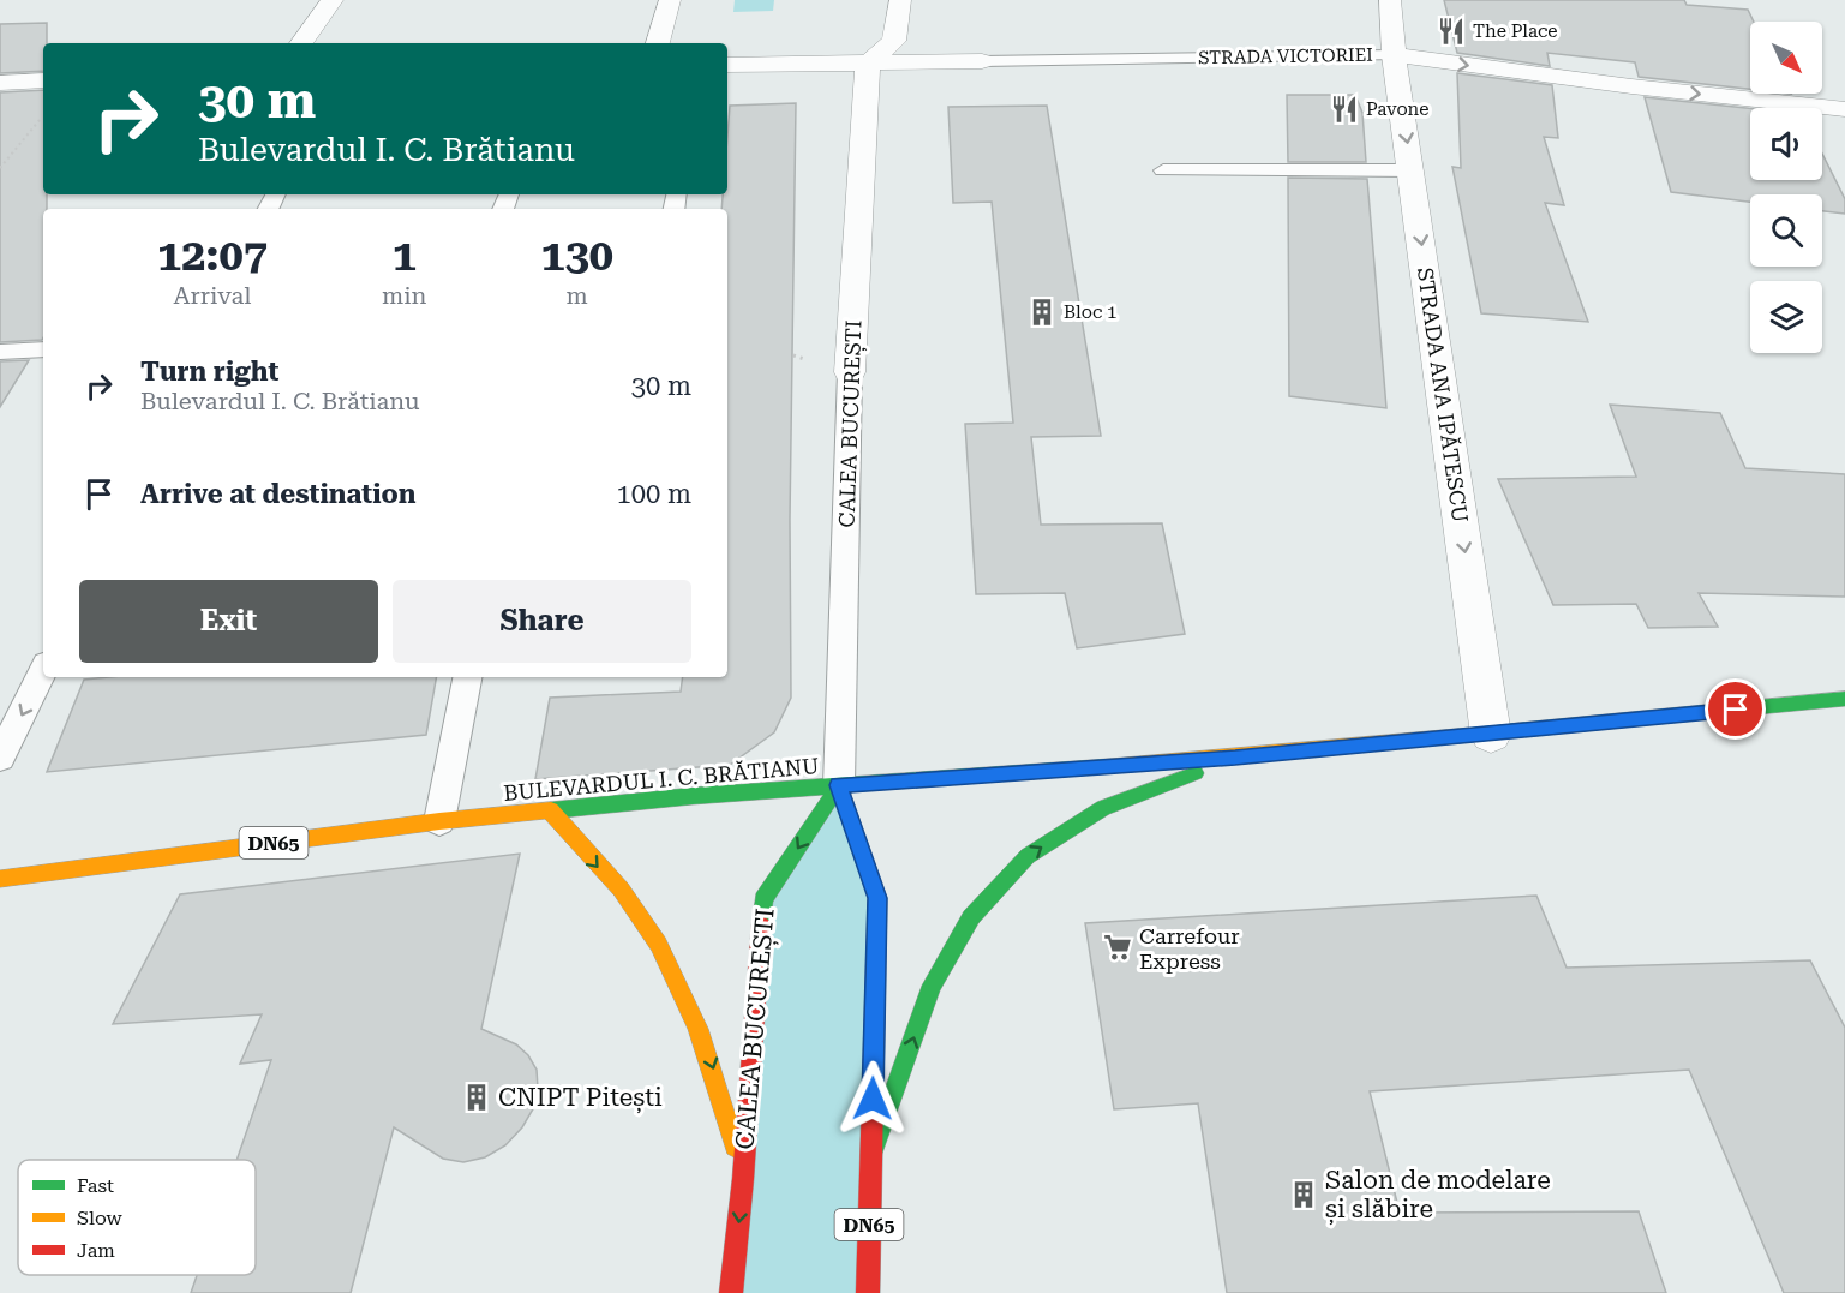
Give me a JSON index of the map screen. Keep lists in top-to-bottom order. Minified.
{"streets":{"main road":["CALEA BUCUREȘTI","BULEVARDUL I. C. BRĂTIANU","DN65"],"street":["STRADA VICTORIEI","STRADA ANA IPĂTESCU"]},"crossings":[["STRADA VICTORIEI","STRADA ANA IPĂTESCU"],["STRADA VICTORIEI","CALEA BUCUREȘTI"],["STRADA ANA IPĂTESCU","BULEVARDUL I. C. BRĂTIANU"],["CALEA BUCUREȘTI","BULEVARDUL I. C. BRĂTIANU"]],"one_way":["STRADA VICTORIEI","STRADA ANA IPĂTESCU"],"places":{"restaurant":["The Place","Pavone"],"building":["Bloc 1","CNIPT Pitești","Salon de modelare și slăbire"],"supermarket":["Carrefour Express"]},"legend":["Fast","Slow","Jam"],"north":"bottom right","page":{"turn":["30 m","Bulevardul I. C. Brătianu"],"eta":["12:07","Arrival","1","min","130","m"],"list":[{"name":"Turn right","note":"Bulevardul I. C. Brătianu","value":"30 m"},{"name":"Arrive at destination","value":"100 m"}],"buttons":["Exit","Share"]}}
